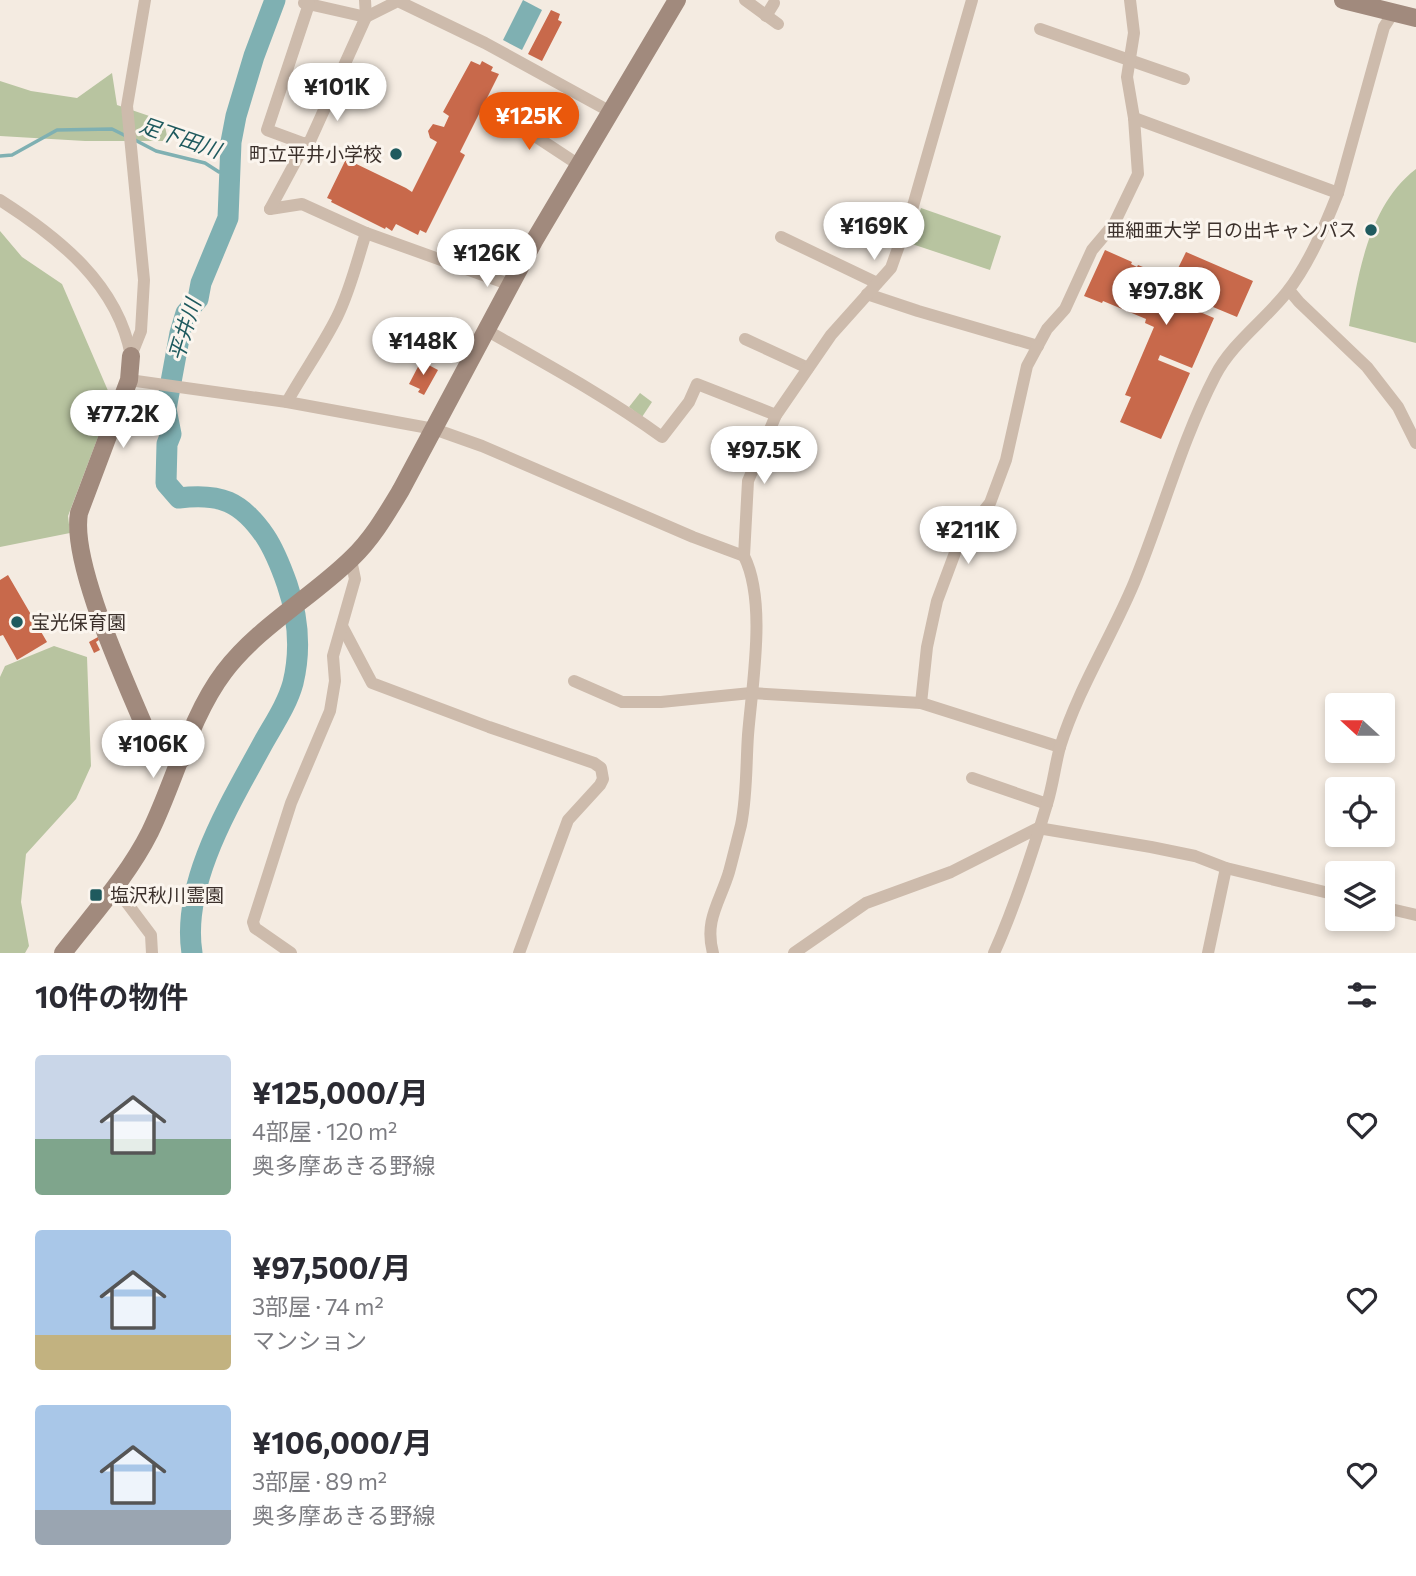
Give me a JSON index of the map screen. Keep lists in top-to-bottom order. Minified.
{"water":["足下田川","平井川"],"places":{"other":["町立平井小学校","亜細亜大学 日の出キャンパス","宝光保育園"],"transit":["塩沢秋川霊園"]},"north":"left","page":{"price":["¥101K","¥125K","¥169K","¥126K","¥97.8K","¥148K","¥77.2K","¥97.5K","¥211K","¥106K"],"heading":"10件の物件","list":[{"name":"¥125,000/月","note":"4部屋 · 120 m² · 奥多摩あきる野線"},{"name":"¥97,500/月","note":"3部屋 · 74 m² · マンション"},{"name":"¥106,000/月","note":"3部屋 · 89 m² · 奥多摩あきる野線"}]}}
